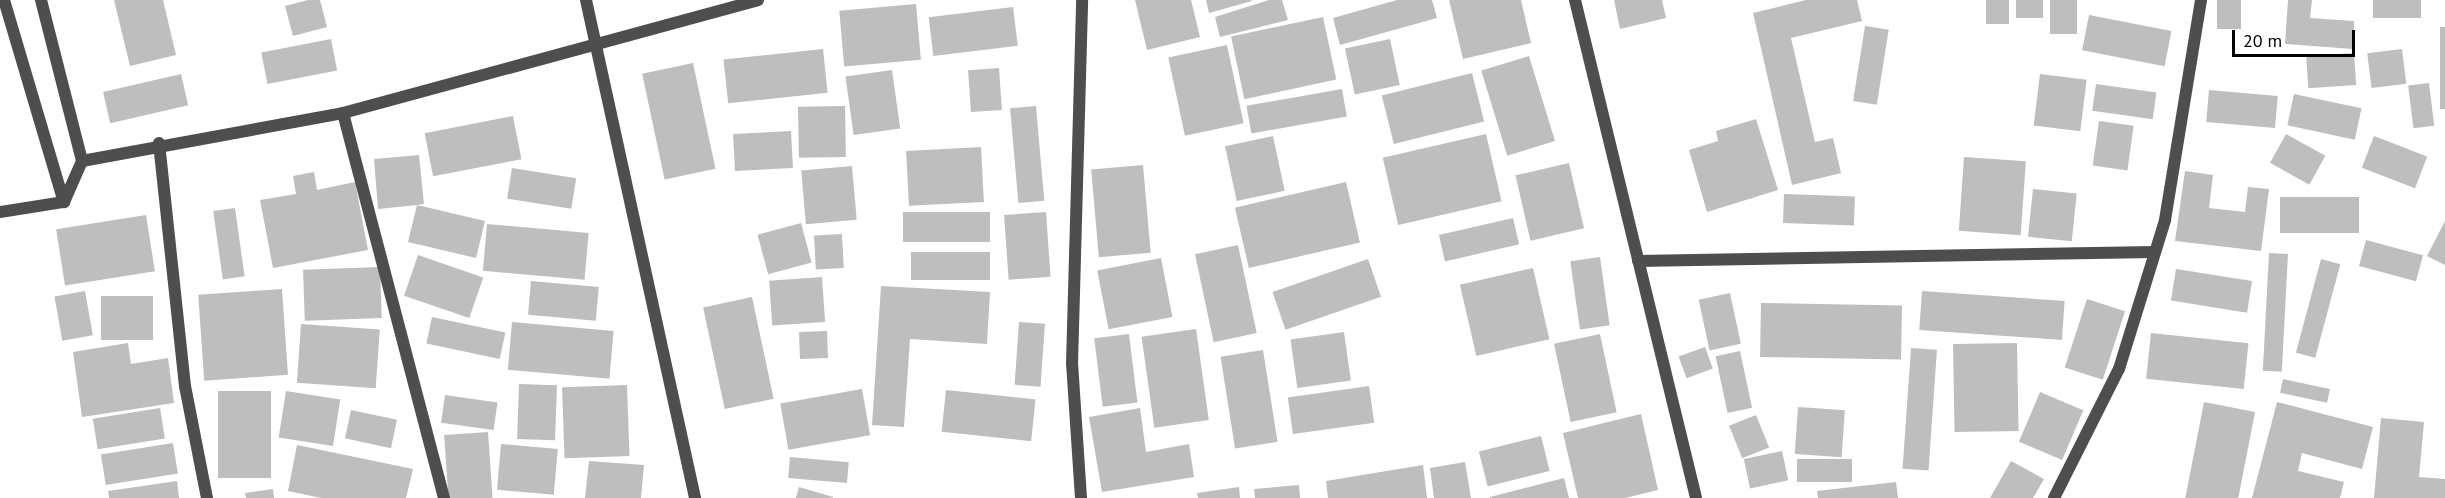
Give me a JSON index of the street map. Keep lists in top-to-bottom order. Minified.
{"scale_bar":"20 m"}
